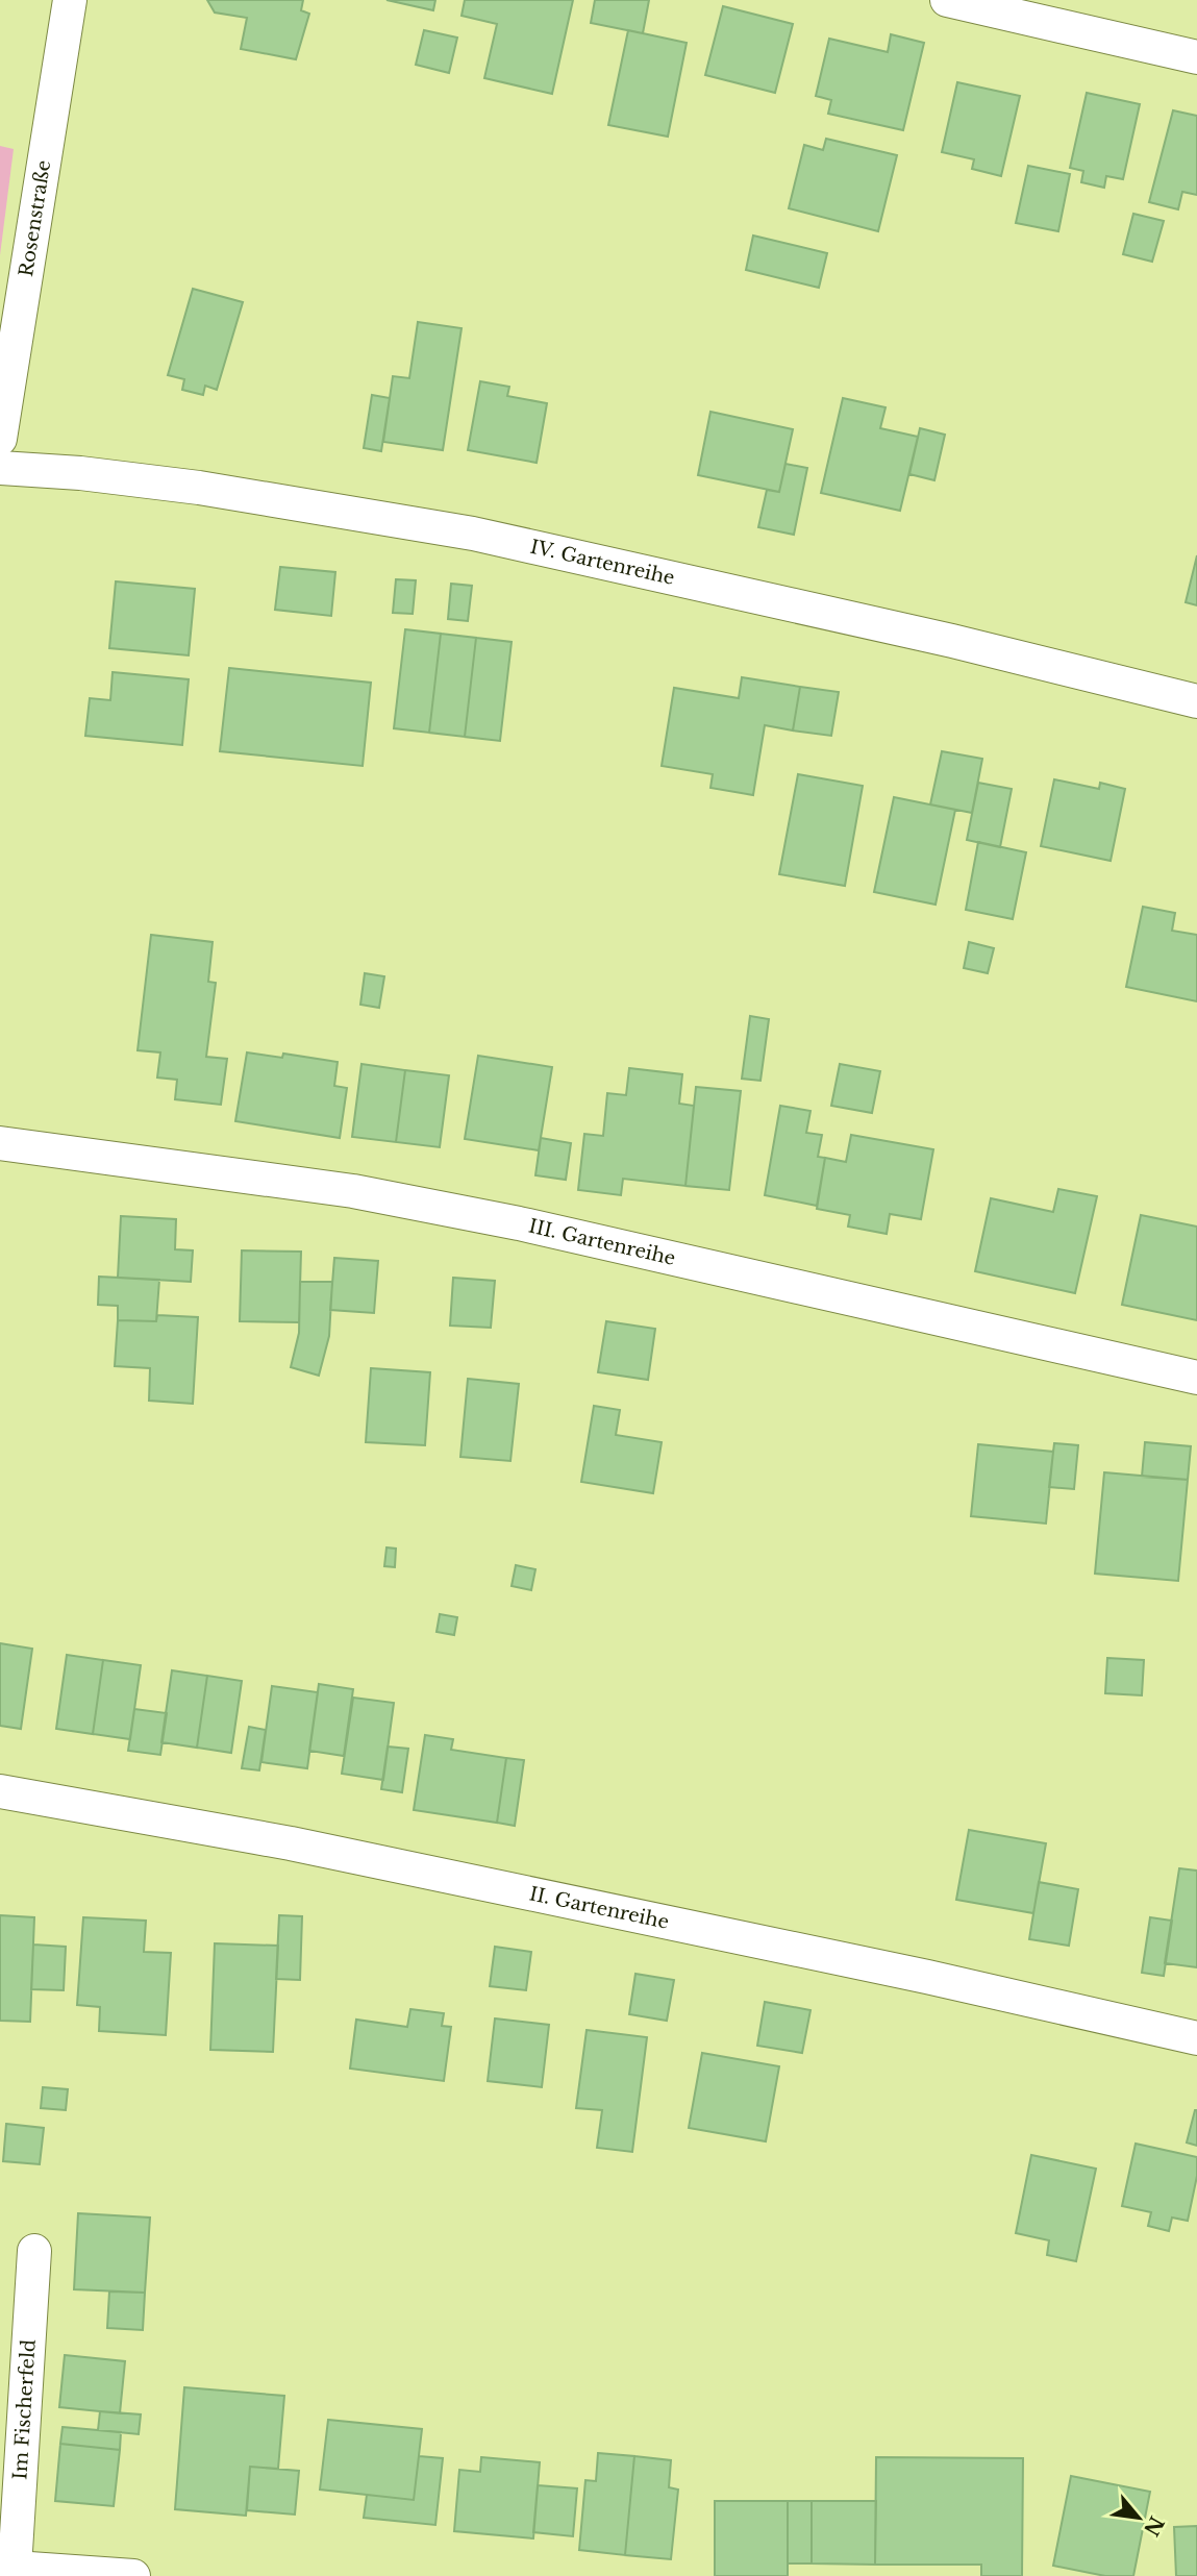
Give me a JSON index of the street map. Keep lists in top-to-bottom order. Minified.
{"streets":{"street":["Rosenstraße","IV. Gartenreihe","III. Gartenreihe","II. Gartenreihe","Im Fischerfeld"]},"north":"bottom right"}
